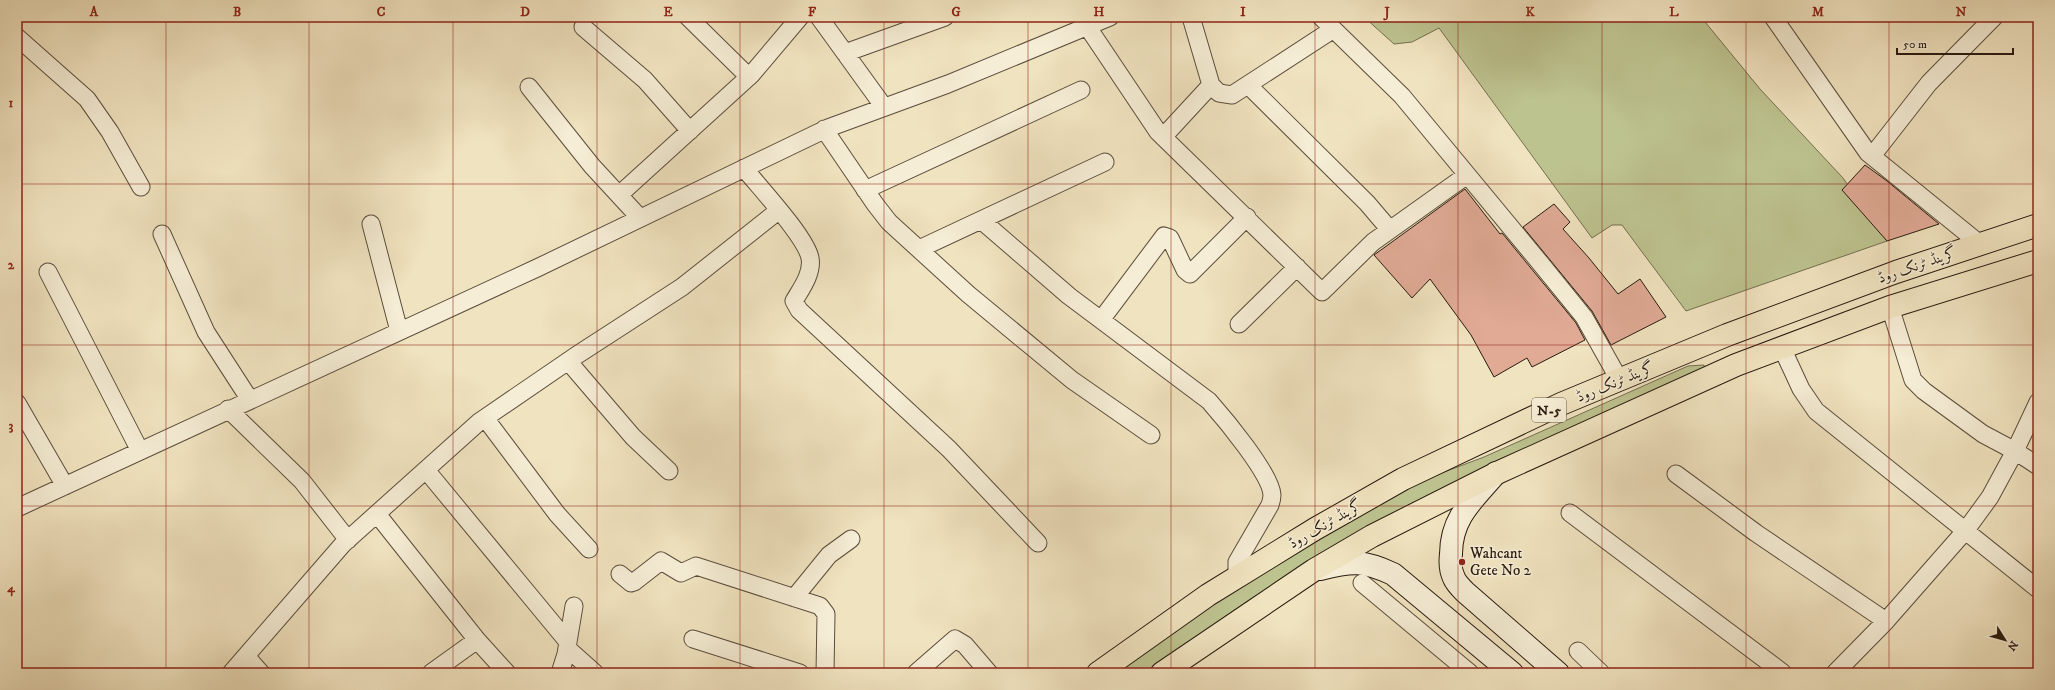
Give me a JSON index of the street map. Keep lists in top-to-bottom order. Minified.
{"streets":{"highway":["گرینڈ ٹرنک روڈ","N-5"]},"places":["Wahcant Gete No 2"],"scale_bar":"50 m","north":"bottom right","grid":{"columns":["A","B","C","D","E","F","G","H","I","J","K","L","M","N"],"rows":["1","2","3","4"]}}
